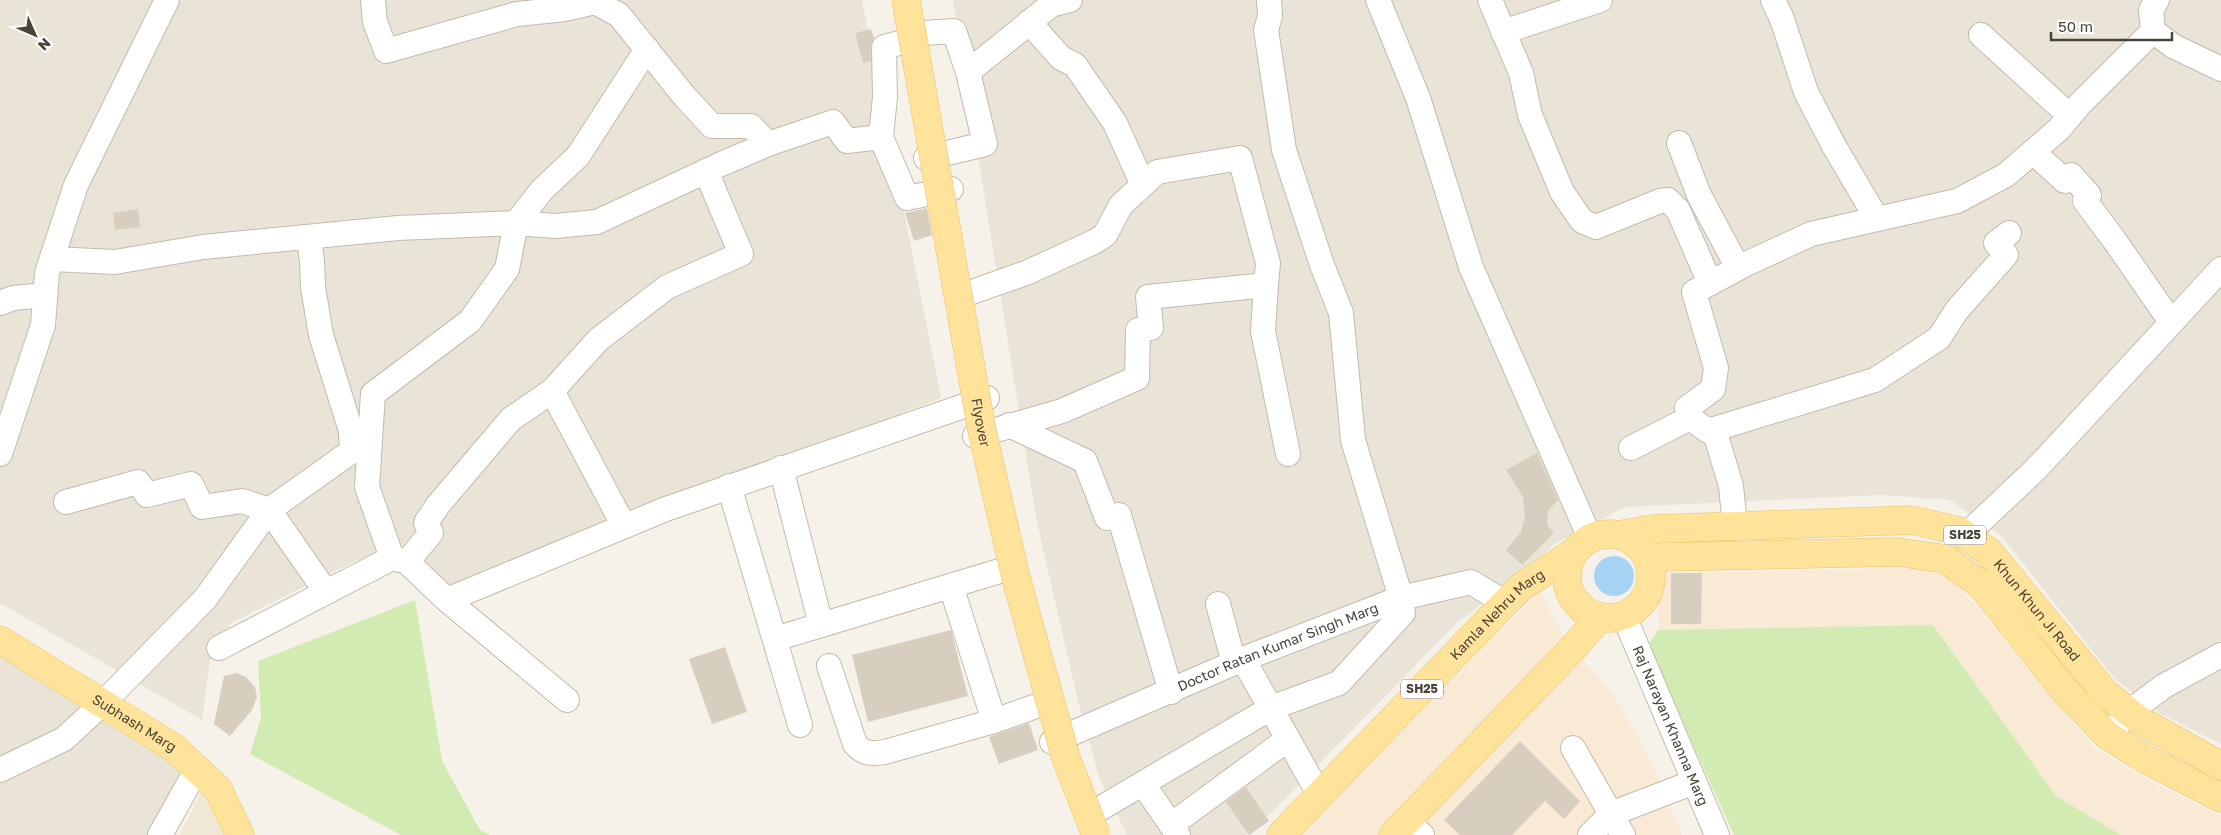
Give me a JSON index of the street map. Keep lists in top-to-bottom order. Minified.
{"streets":{"main road":["Flyover","SH25","Khun Khun Ji Road","Kamla Nehru Marg","Subhash Marg"],"street":["Doctor Ratan Kumar Singh Marg","Raj Narayan Khanna Marg"]},"crossings":[["SH25","Khun Khun Ji Road"],["SH25","Kamla Nehru Marg"],["SH25","Raj Narayan Khanna Marg"],["Khun Khun Ji Road","Kamla Nehru Marg"],["Khun Khun Ji Road","Raj Narayan Khanna Marg"],["Kamla Nehru Marg","Doctor Ratan Kumar Singh Marg"],["Kamla Nehru Marg","Raj Narayan Khanna Marg"]],"scale_bar":"50 m","north":"bottom right"}
